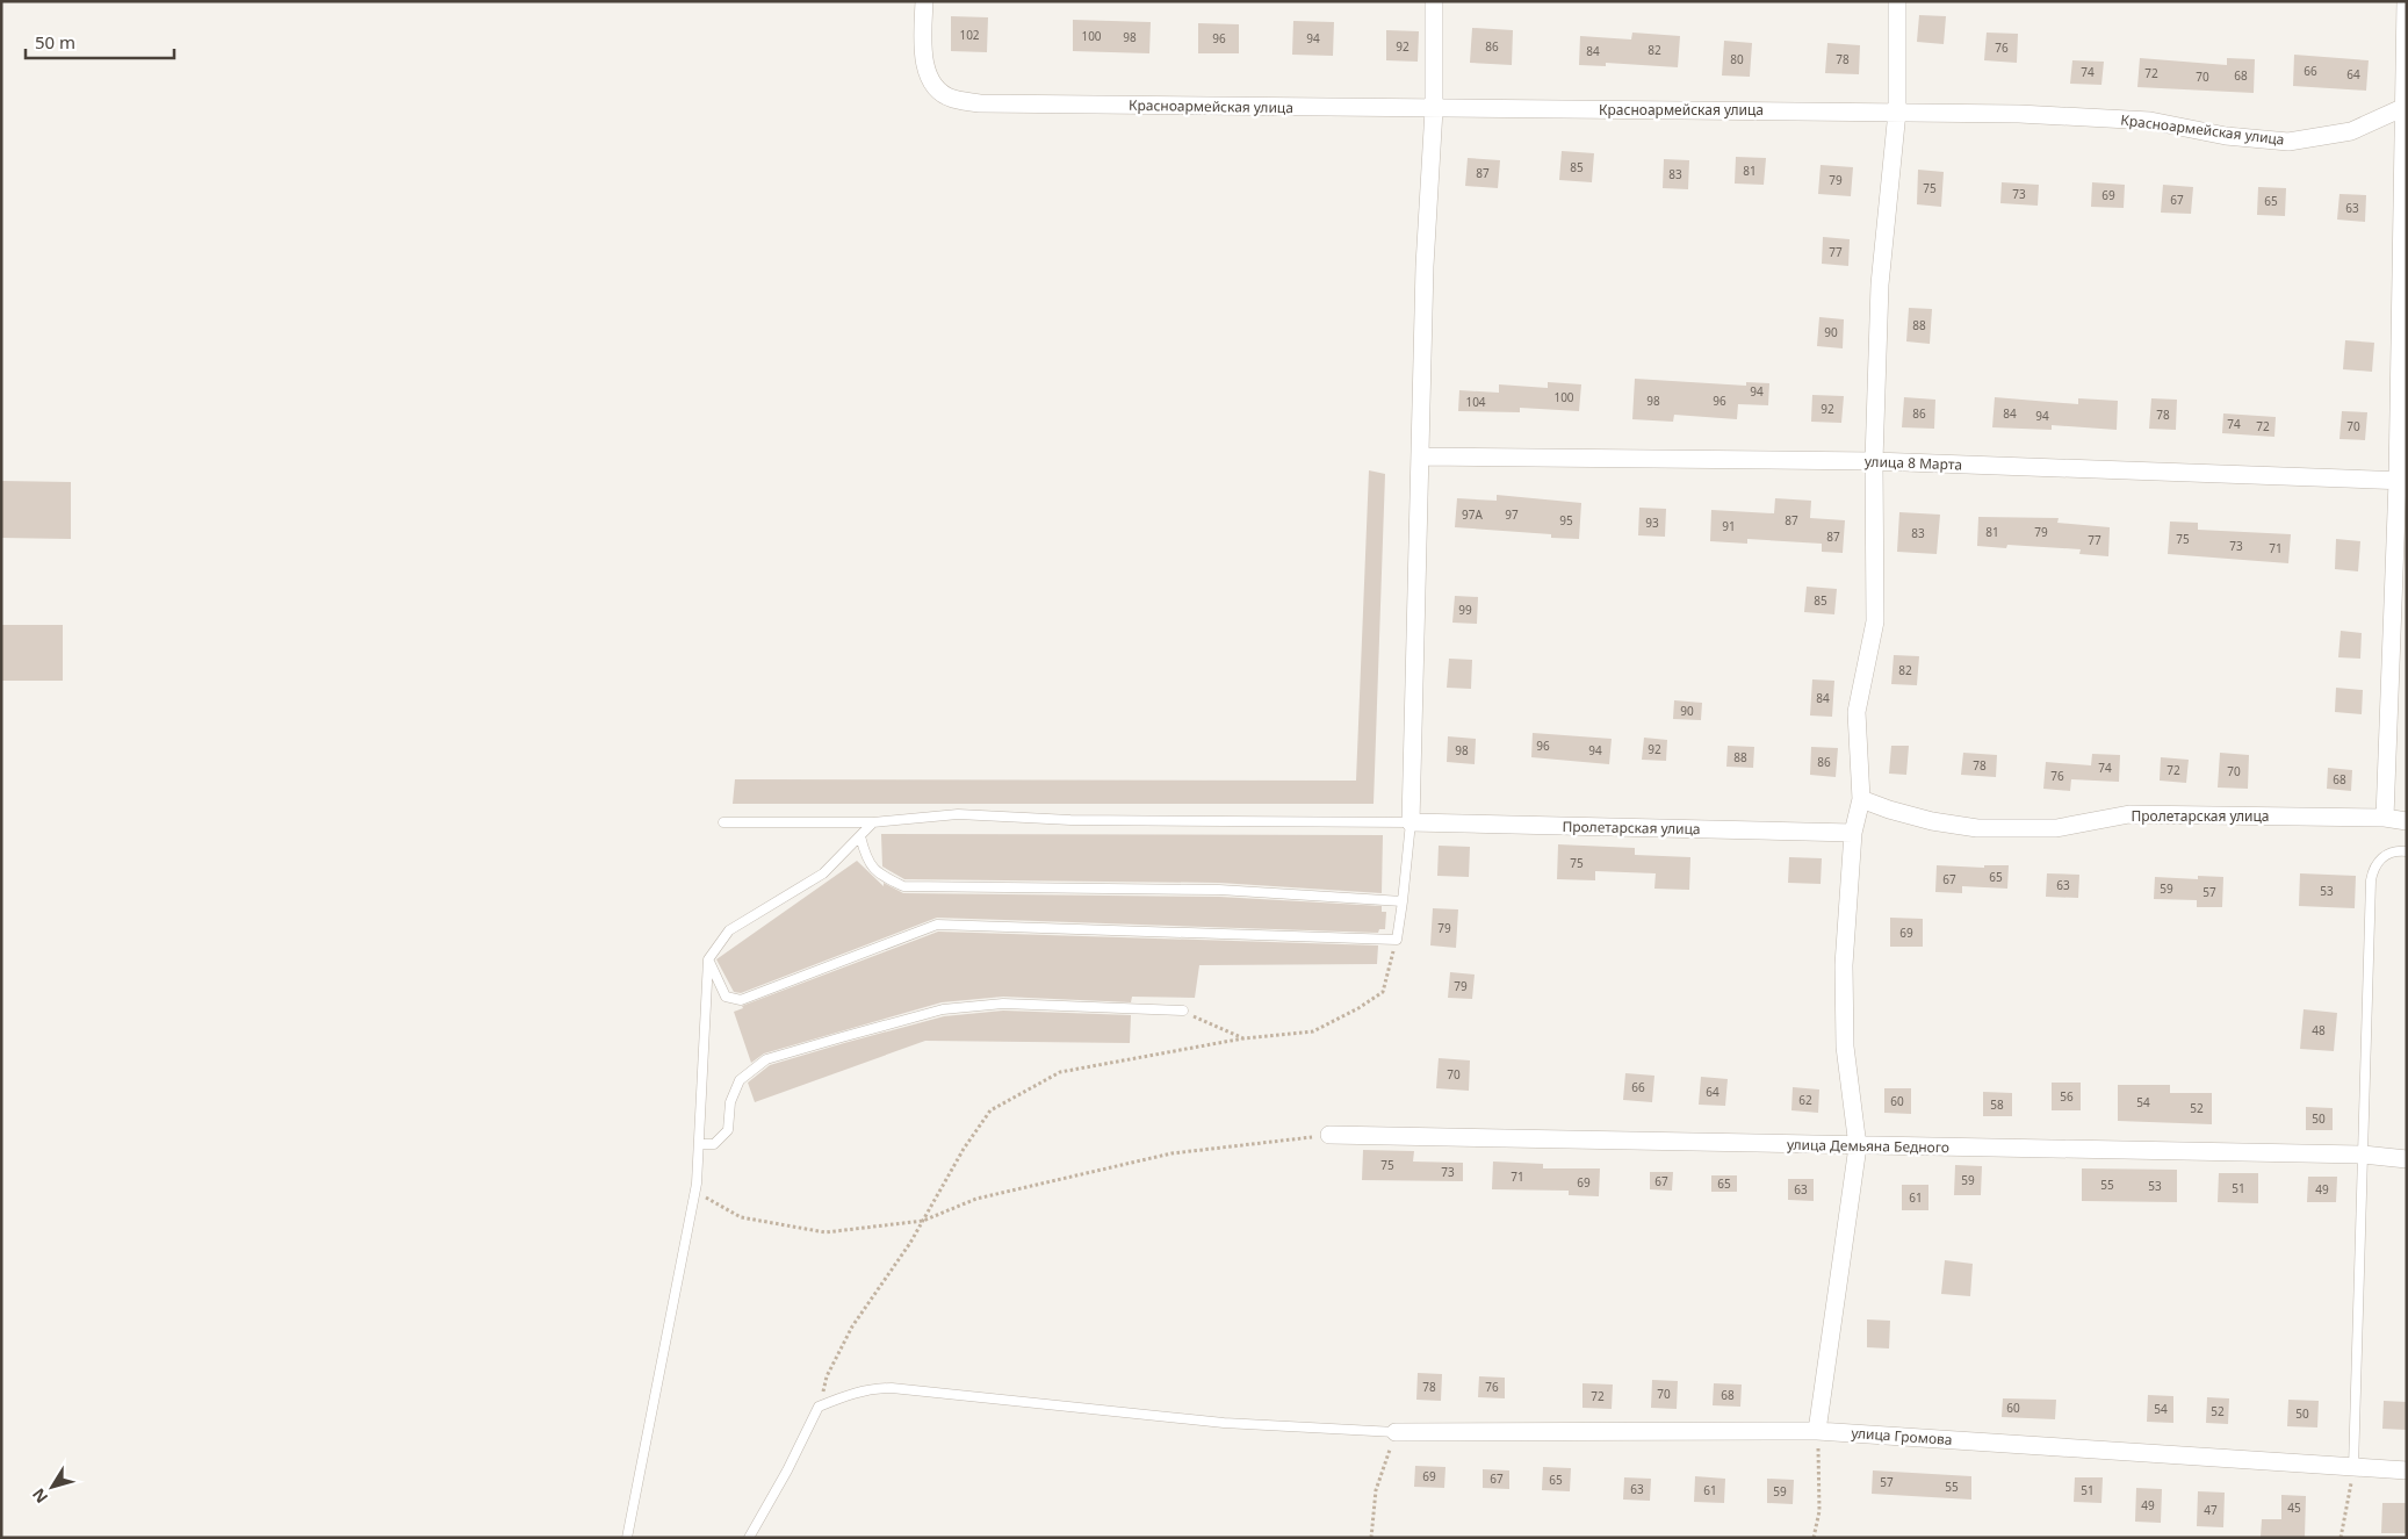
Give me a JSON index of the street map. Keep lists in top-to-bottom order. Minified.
{"streets":{"street":["Красноармейская улица","улица 8 Марта","Пролетарская улица","улица Демьяна Бедного","улица Громова"]},"house_numbers":["102","100","98","96","94","92","86","76","82","84","80","78","66","74","72","64","68","70","85","81","87","83","79","75","73","69","67","65","63","77","88","90","94","100","98","96","104","92","86","84","78","94","74","72","70","97А","97","95","87","93","91","81","79","83","87","75","77","73","71","85","99","82","84","90","96","92","98","94","88","86","78","74","72","70","76","68","75","65","67","63","59","53","57","79","69","79","48","70","66","64","56","62","60","54","58","52","50","75","73","71","59","67","69","65","55","53","51","63","49","61","78","76","70","68","72","60","54","52","50","69","67","65","57","55","63","61","51","59","49","45","47"],"scale_bar":"50 m","north":"bottom left"}
